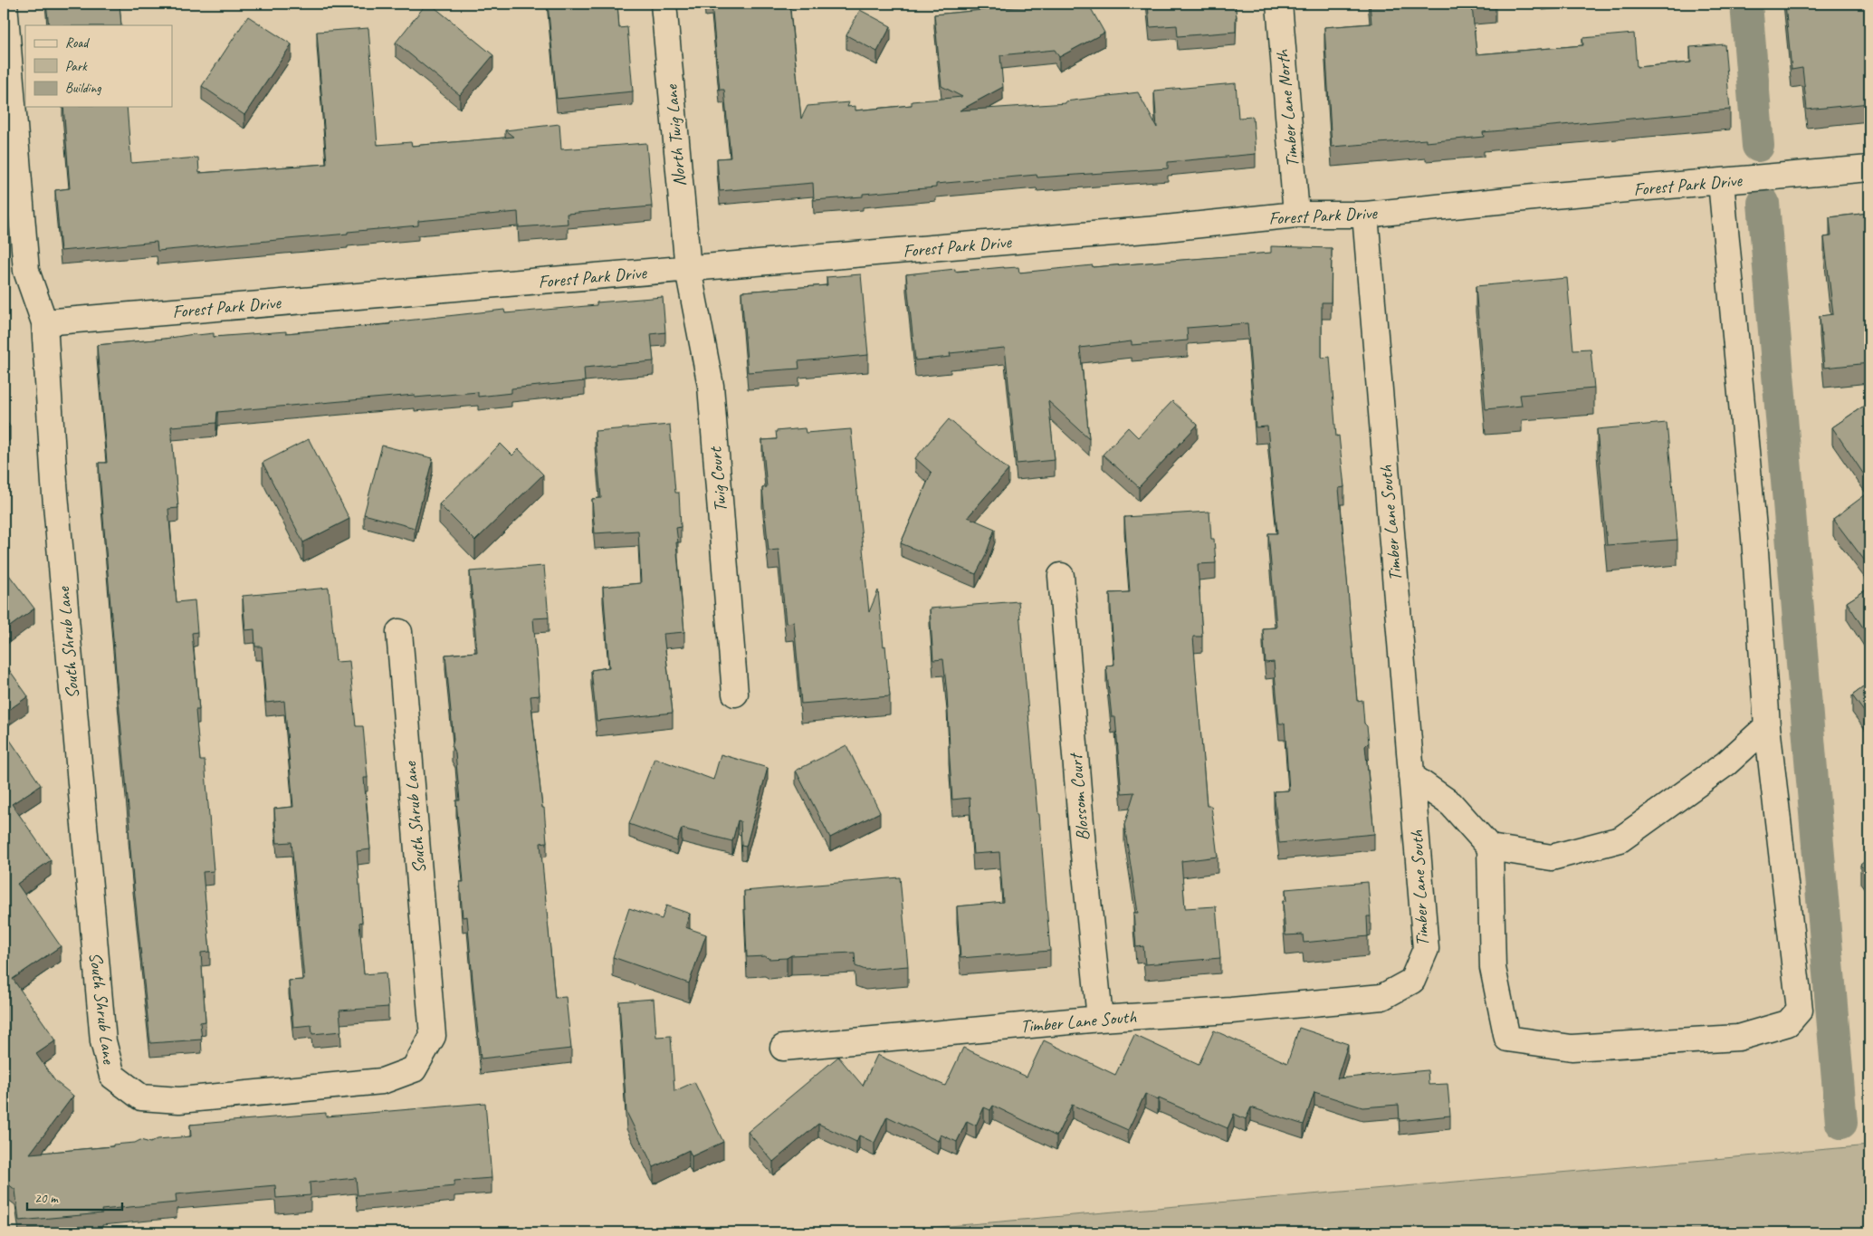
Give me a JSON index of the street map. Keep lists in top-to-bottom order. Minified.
{"streets":{"street":["Timber Lane North","North Twig Lane","Forest Park Drive","Twig Court","Timber Lane South","South Shrub Lane","Blossom Court"]},"crossings":[["Timber Lane North","Forest Park Drive"],["North Twig Lane","Forest Park Drive"],["North Twig Lane","Twig Court"],["Forest Park Drive","Twig Court"],["Forest Park Drive","Timber Lane South"],["Forest Park Drive","South Shrub Lane"],["Timber Lane South","Blossom Court"]],"legend":["Road","Park","Building"],"scale_bar":"20 m"}
